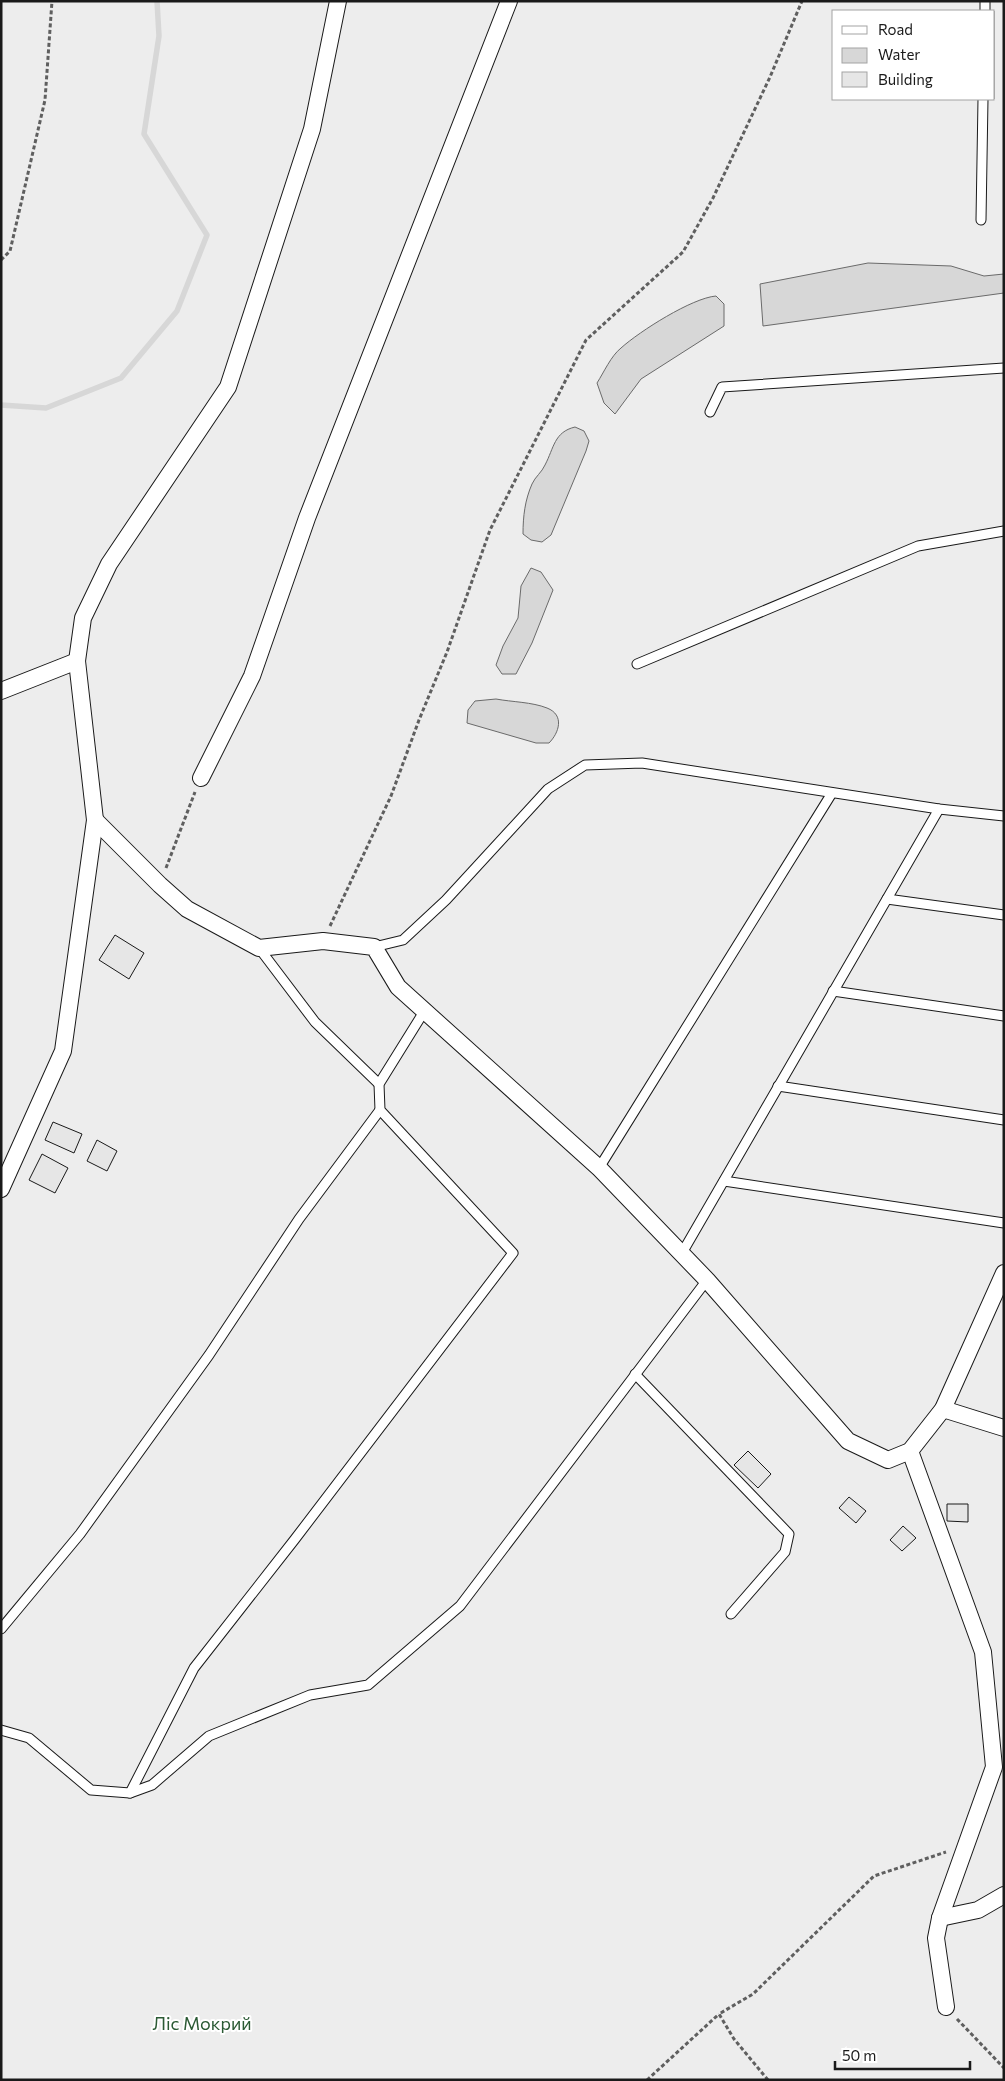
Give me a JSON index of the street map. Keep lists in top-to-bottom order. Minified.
{"parks":["Ліс Мокрий"],"legend":["Road","Water","Building"],"scale_bar":"50 m"}
